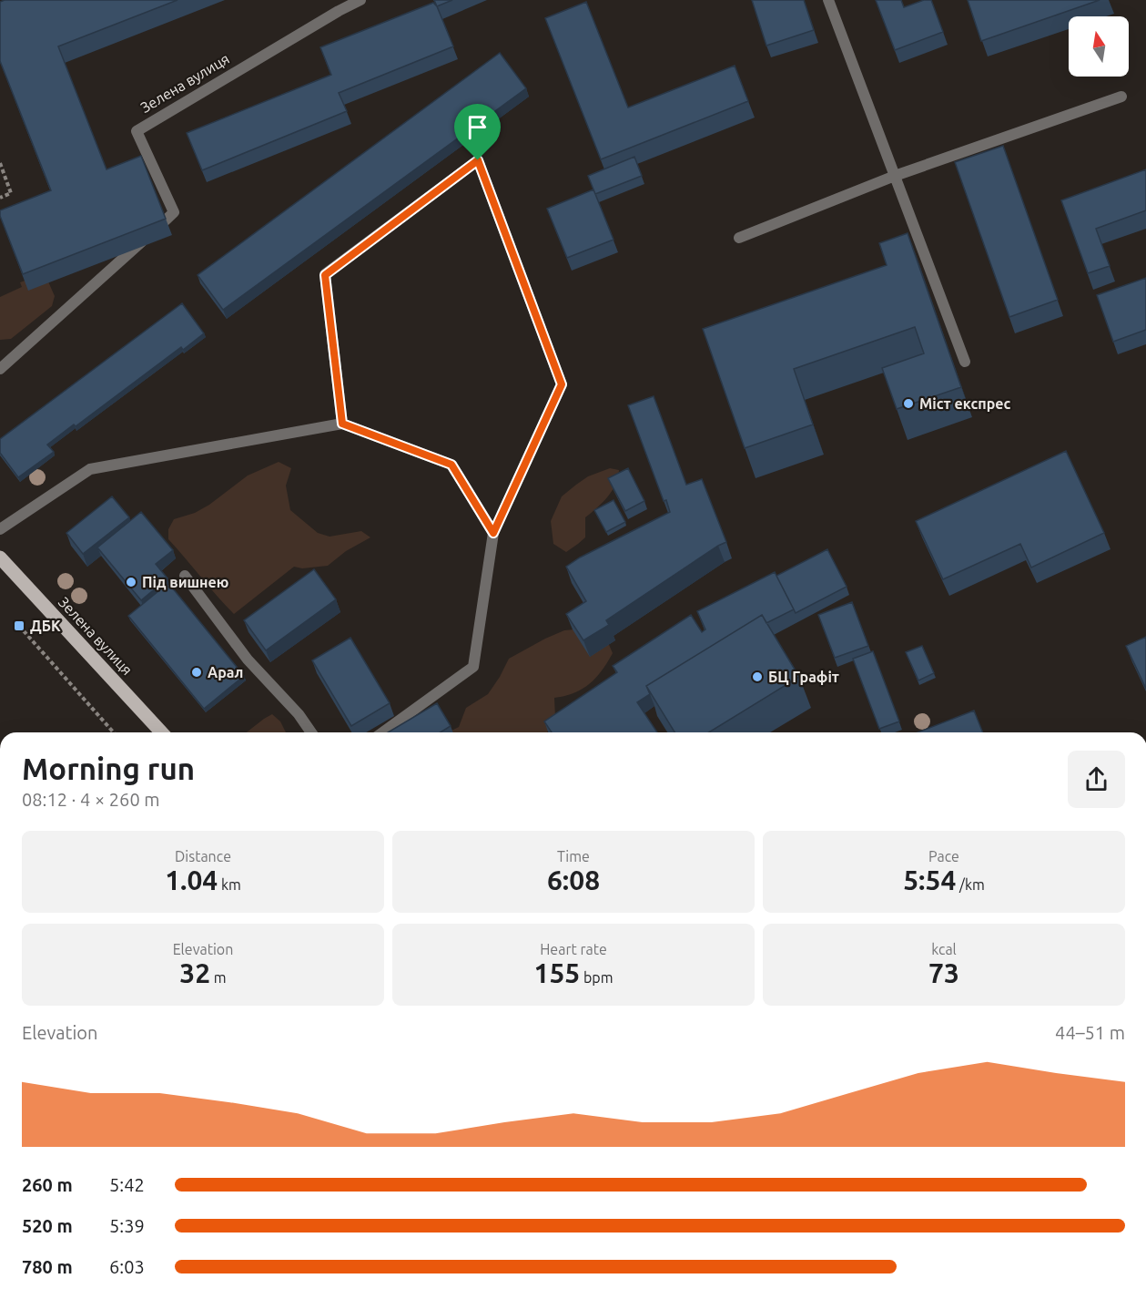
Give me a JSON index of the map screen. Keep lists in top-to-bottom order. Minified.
{"streets":{"main road":["Зелена вулиця"]},"places":{"other":["Міст експрес","Під вишнею","Арал","БЦ Графіт"],"transit":["ДБК"]},"north":"top","page":{"heading":["Morning run","08:12 · 4 × 260 m"],"stats":[["Distance","1.04 km"],["Time","6:08"],["Pace","5:54 /km"],["Elevation","32 m"],["Heart rate","155 bpm"],["kcal","73"]],"chart":["Elevation","44–51 m"],"list":[{"name":"260 m","note":"5:42"},{"name":"520 m","note":"5:39"},{"name":"780 m","note":"6:03"}]}}
